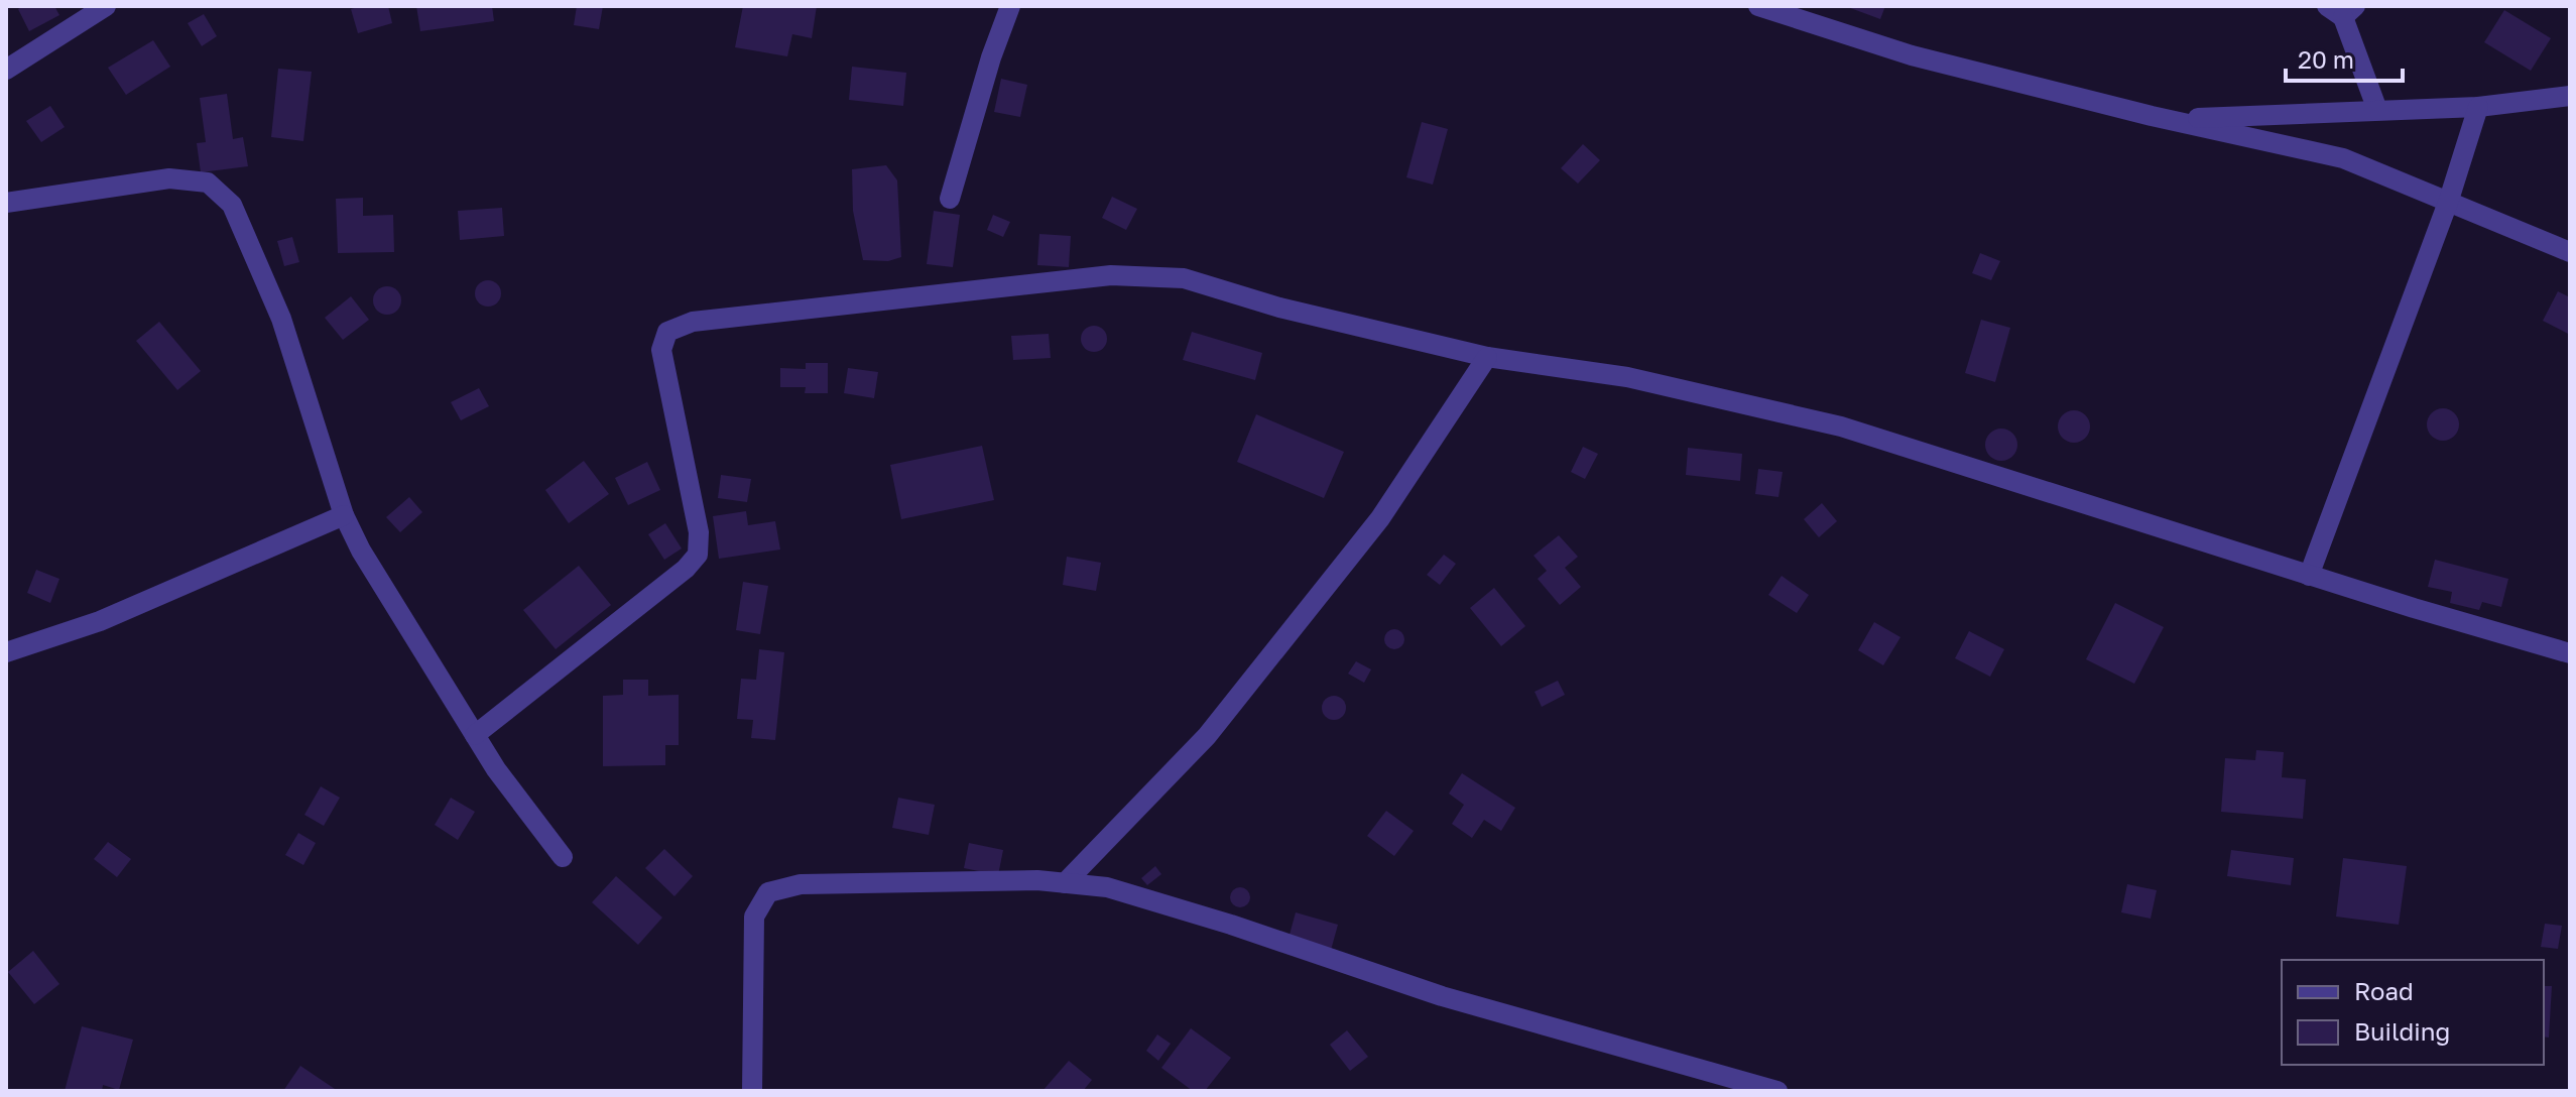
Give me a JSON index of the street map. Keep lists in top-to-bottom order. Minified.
{"legend":["Road","Building"],"scale_bar":"20 m"}
